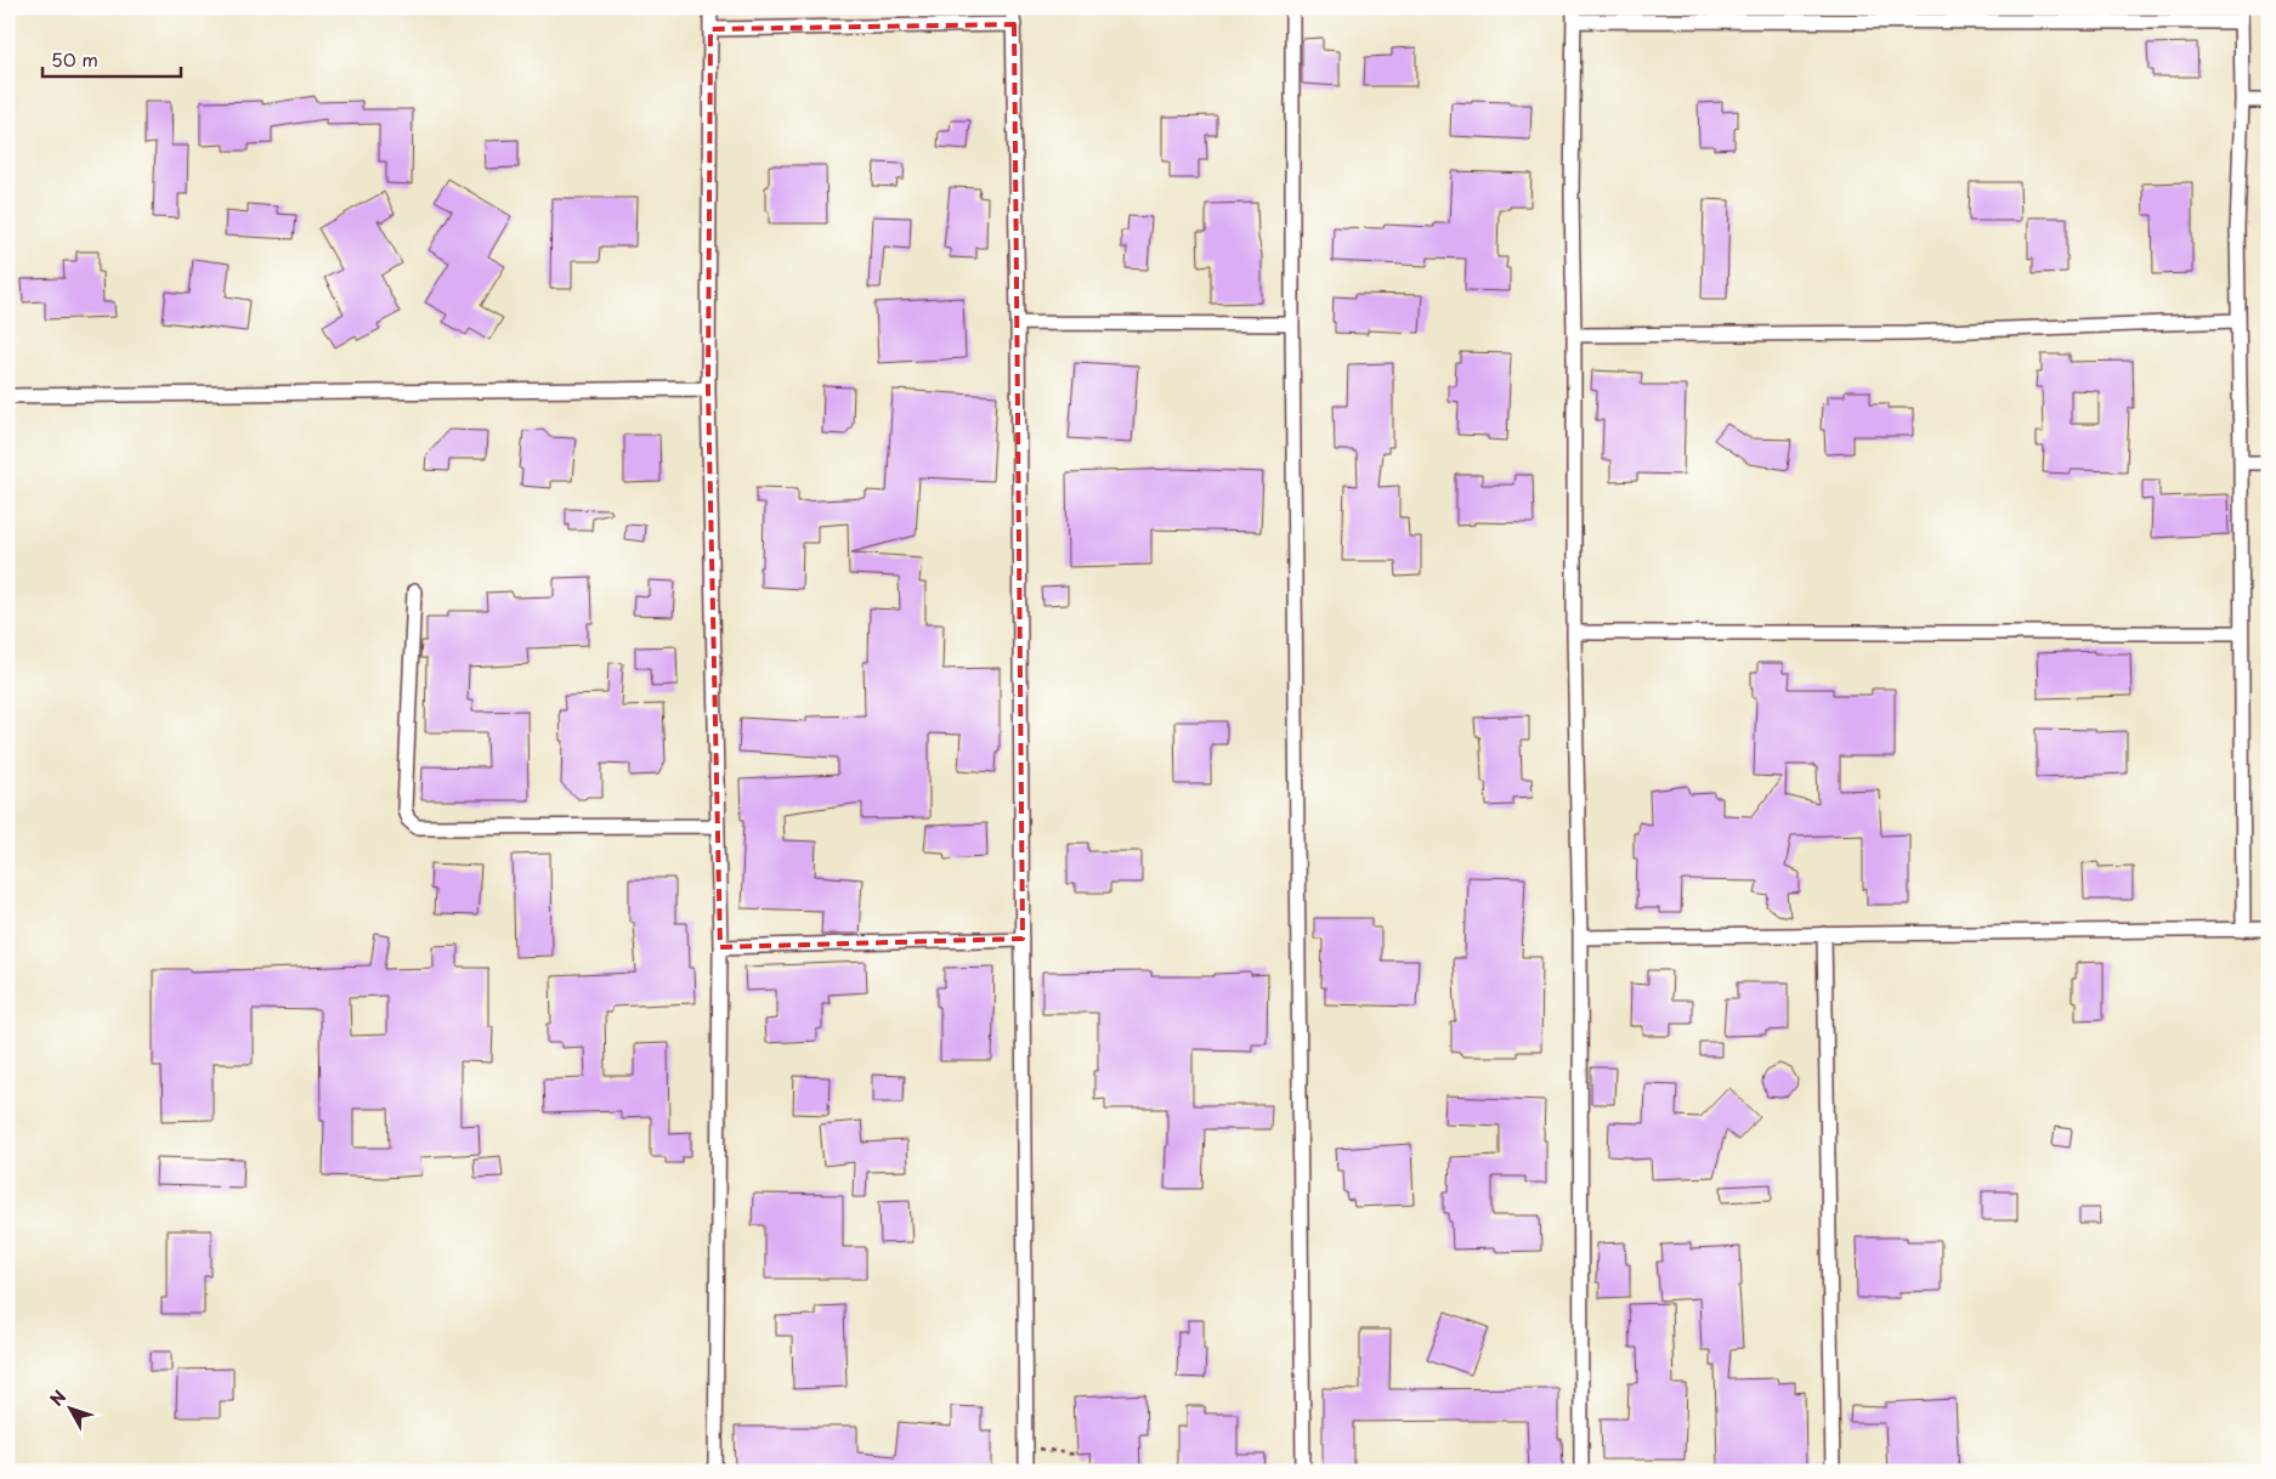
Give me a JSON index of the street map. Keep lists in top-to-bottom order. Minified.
{"scale_bar":"50 m","north":"top left"}
